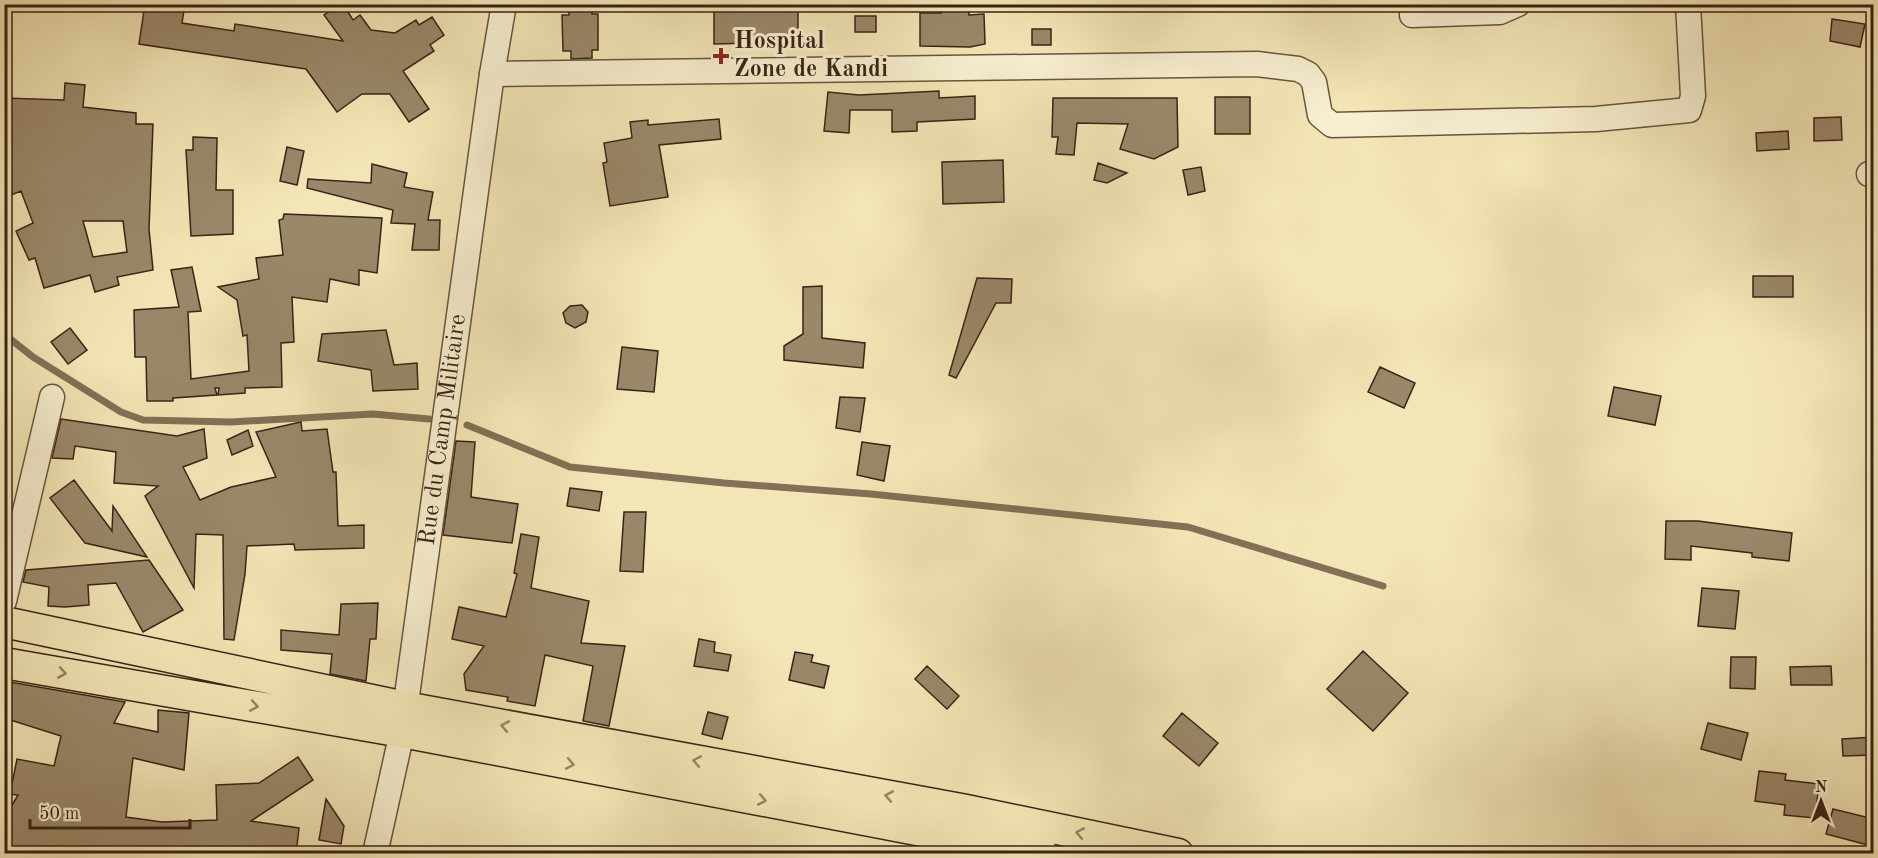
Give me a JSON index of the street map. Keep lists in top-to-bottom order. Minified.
{"streets":{"street":["Rue du Camp Militaire"]},"places":{"health":["Hospital Zone de Kandi"]},"scale_bar":"50 m","north":"top"}
